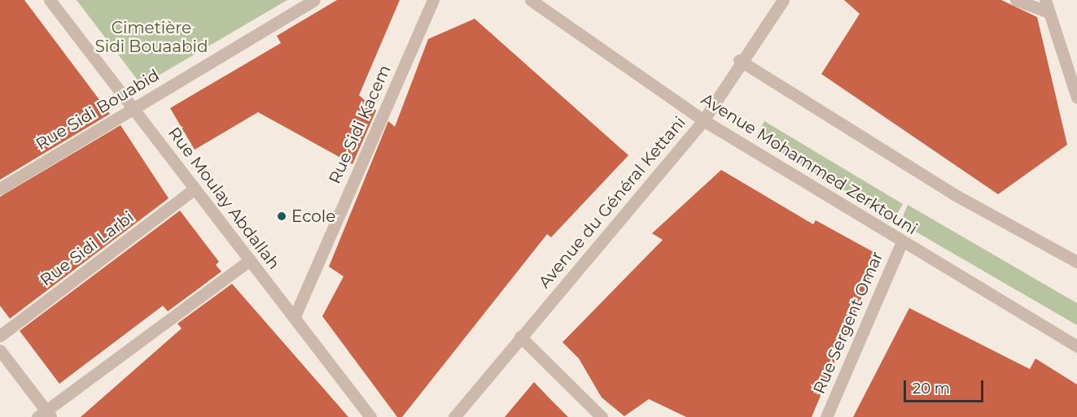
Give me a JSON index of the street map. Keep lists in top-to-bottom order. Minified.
{"streets":{"street":["Rue Sidi Bouabid","Rue Sidi Kacem","Avenue Mohammed Zerktouni","Rue Moulay Abdallah","Avenue du Général Kettani","Rue Sidi Larbi","Rue Sergent Omar"]},"crossings":[["Rue Sidi Bouabid","Rue Moulay Abdallah"],["Rue Sidi Kacem","Rue Moulay Abdallah"],["Avenue Mohammed Zerktouni","Avenue du Général Kettani"],["Avenue Mohammed Zerktouni","Rue Sergent Omar"],["Rue Moulay Abdallah","Rue Sidi Larbi"]],"parks":["Cimetière Sidi Bouaabid"],"places":["Ecole"],"scale_bar":"20 m"}
